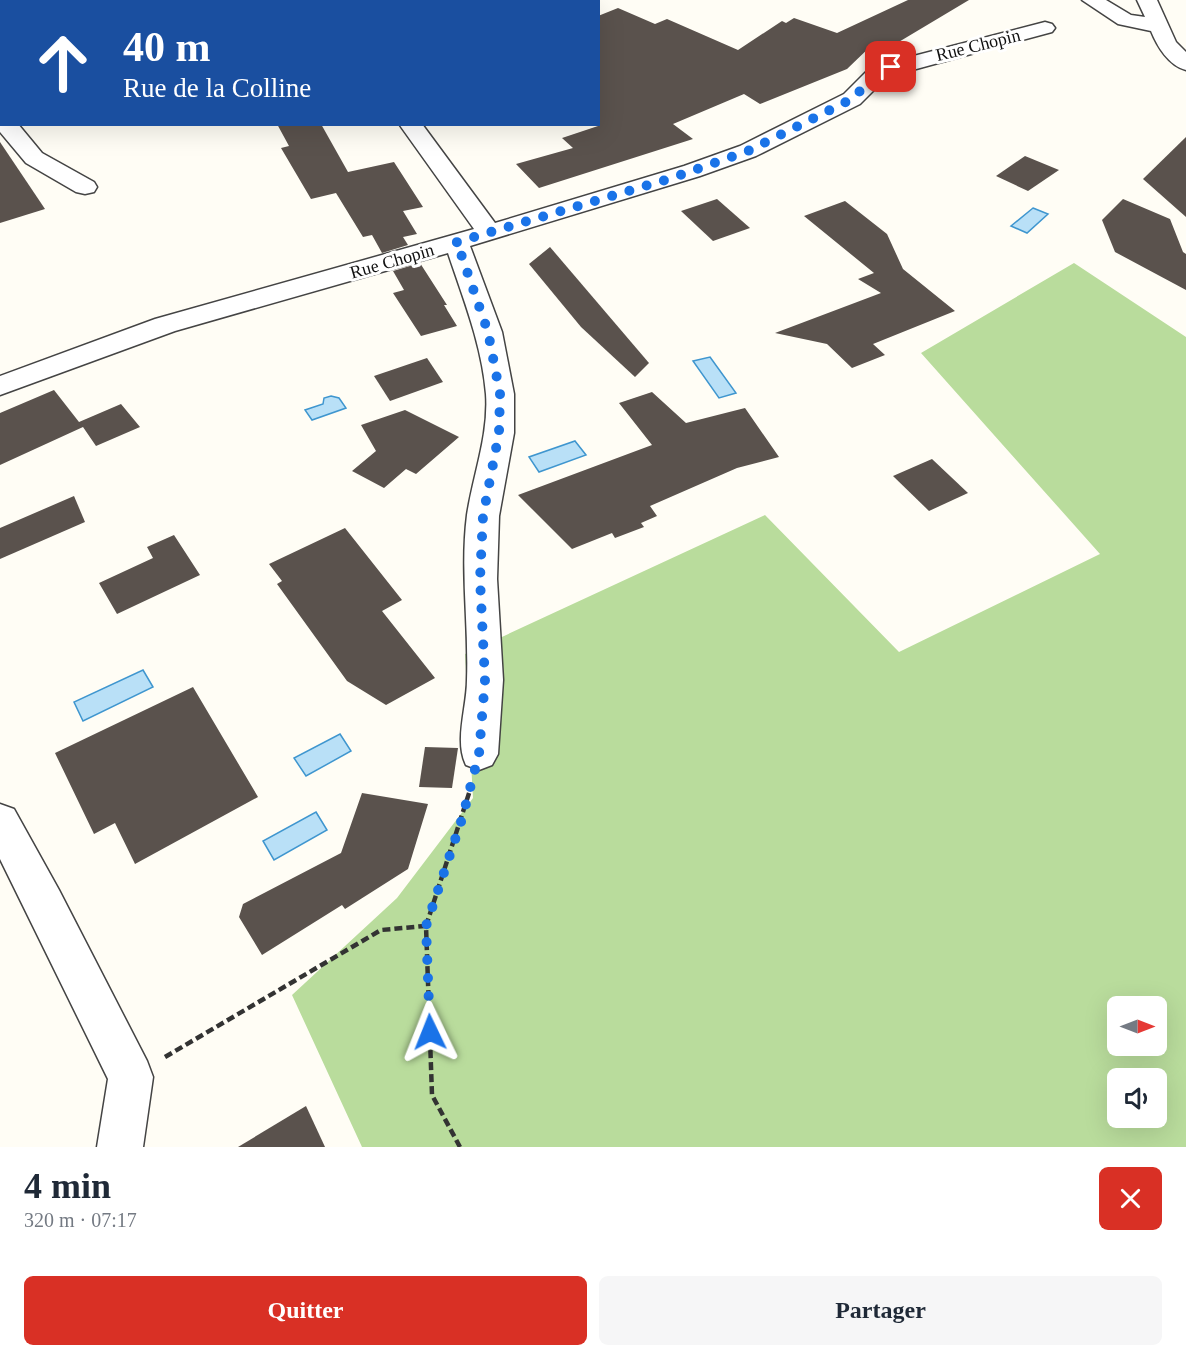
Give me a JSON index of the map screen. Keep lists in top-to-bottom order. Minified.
{"streets":{"street":["Rue Chopin"]},"north":"right","page":{"turn":["40 m","Rue de la Colline"],"heading":["4 min","320 m · 07:17"],"buttons":["Quitter","Partager"]}}
